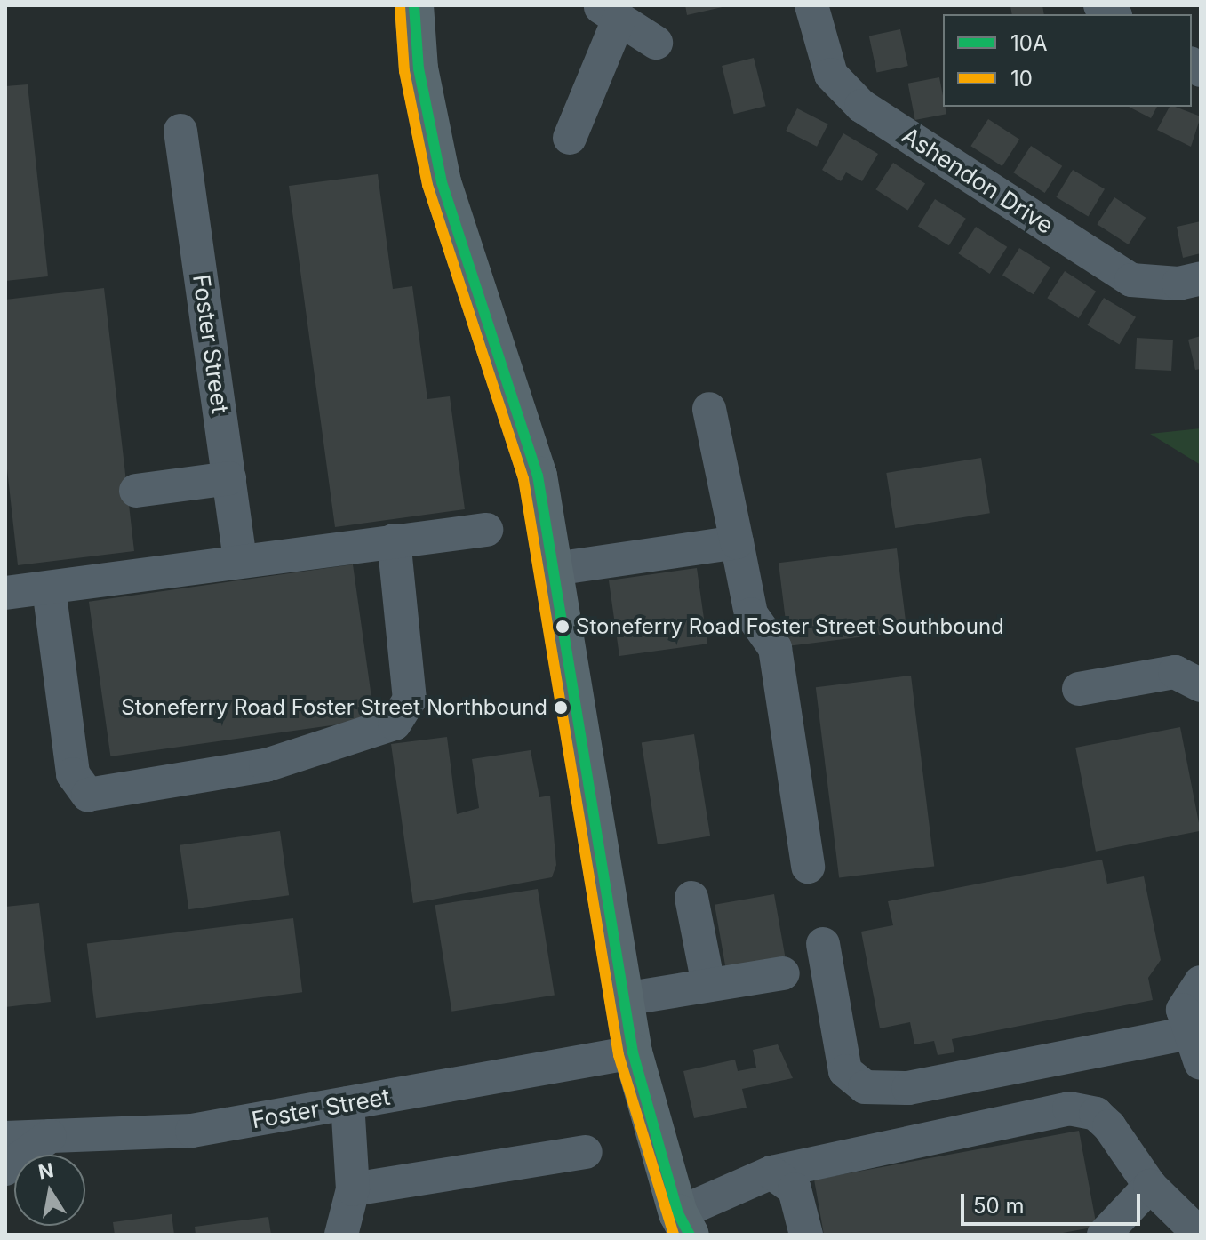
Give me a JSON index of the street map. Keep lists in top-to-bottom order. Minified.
{"streets":{"street":["Ashendon Drive","Foster Street"]},"places":["Stoneferry Road Foster Street Southbound","Stoneferry Road Foster Street Northbound"],"lines":["transit line 10A","transit line 10"],"legend":["10A","10"],"scale_bar":"50 m","north":"top"}
